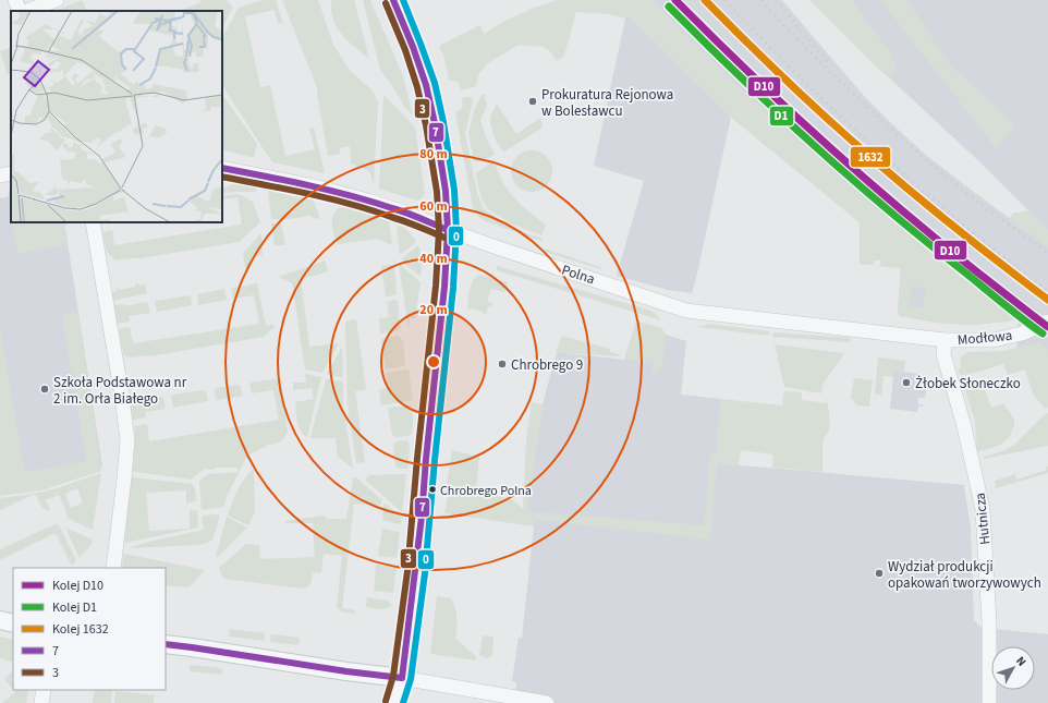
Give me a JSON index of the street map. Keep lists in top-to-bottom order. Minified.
{"streets":{"street":["Polna","Modłowa","Hutnicza"]},"crossings":[["Polna","Modłowa"],["Polna","Hutnicza"],["Modłowa","Hutnicza"]],"places":["Prokuratura Rejonowa w Bolesławcu","Chrobrego 9","Żłobek Słoneczko","Szkoła Podstawowa nr 2 im. Orła Białego","Chrobrego Polna","Wydział produkcji opakowań tworzywowych"],"lines":["rail line D10","rail line 1632","transit line 7","transit line 0","transit line 3","rail line D1"],"legend":["Kolej D10","Kolej D1","Kolej 1632","7","3"],"north":"top right","rings":["80 m","60 m","40 m","20 m"]}
